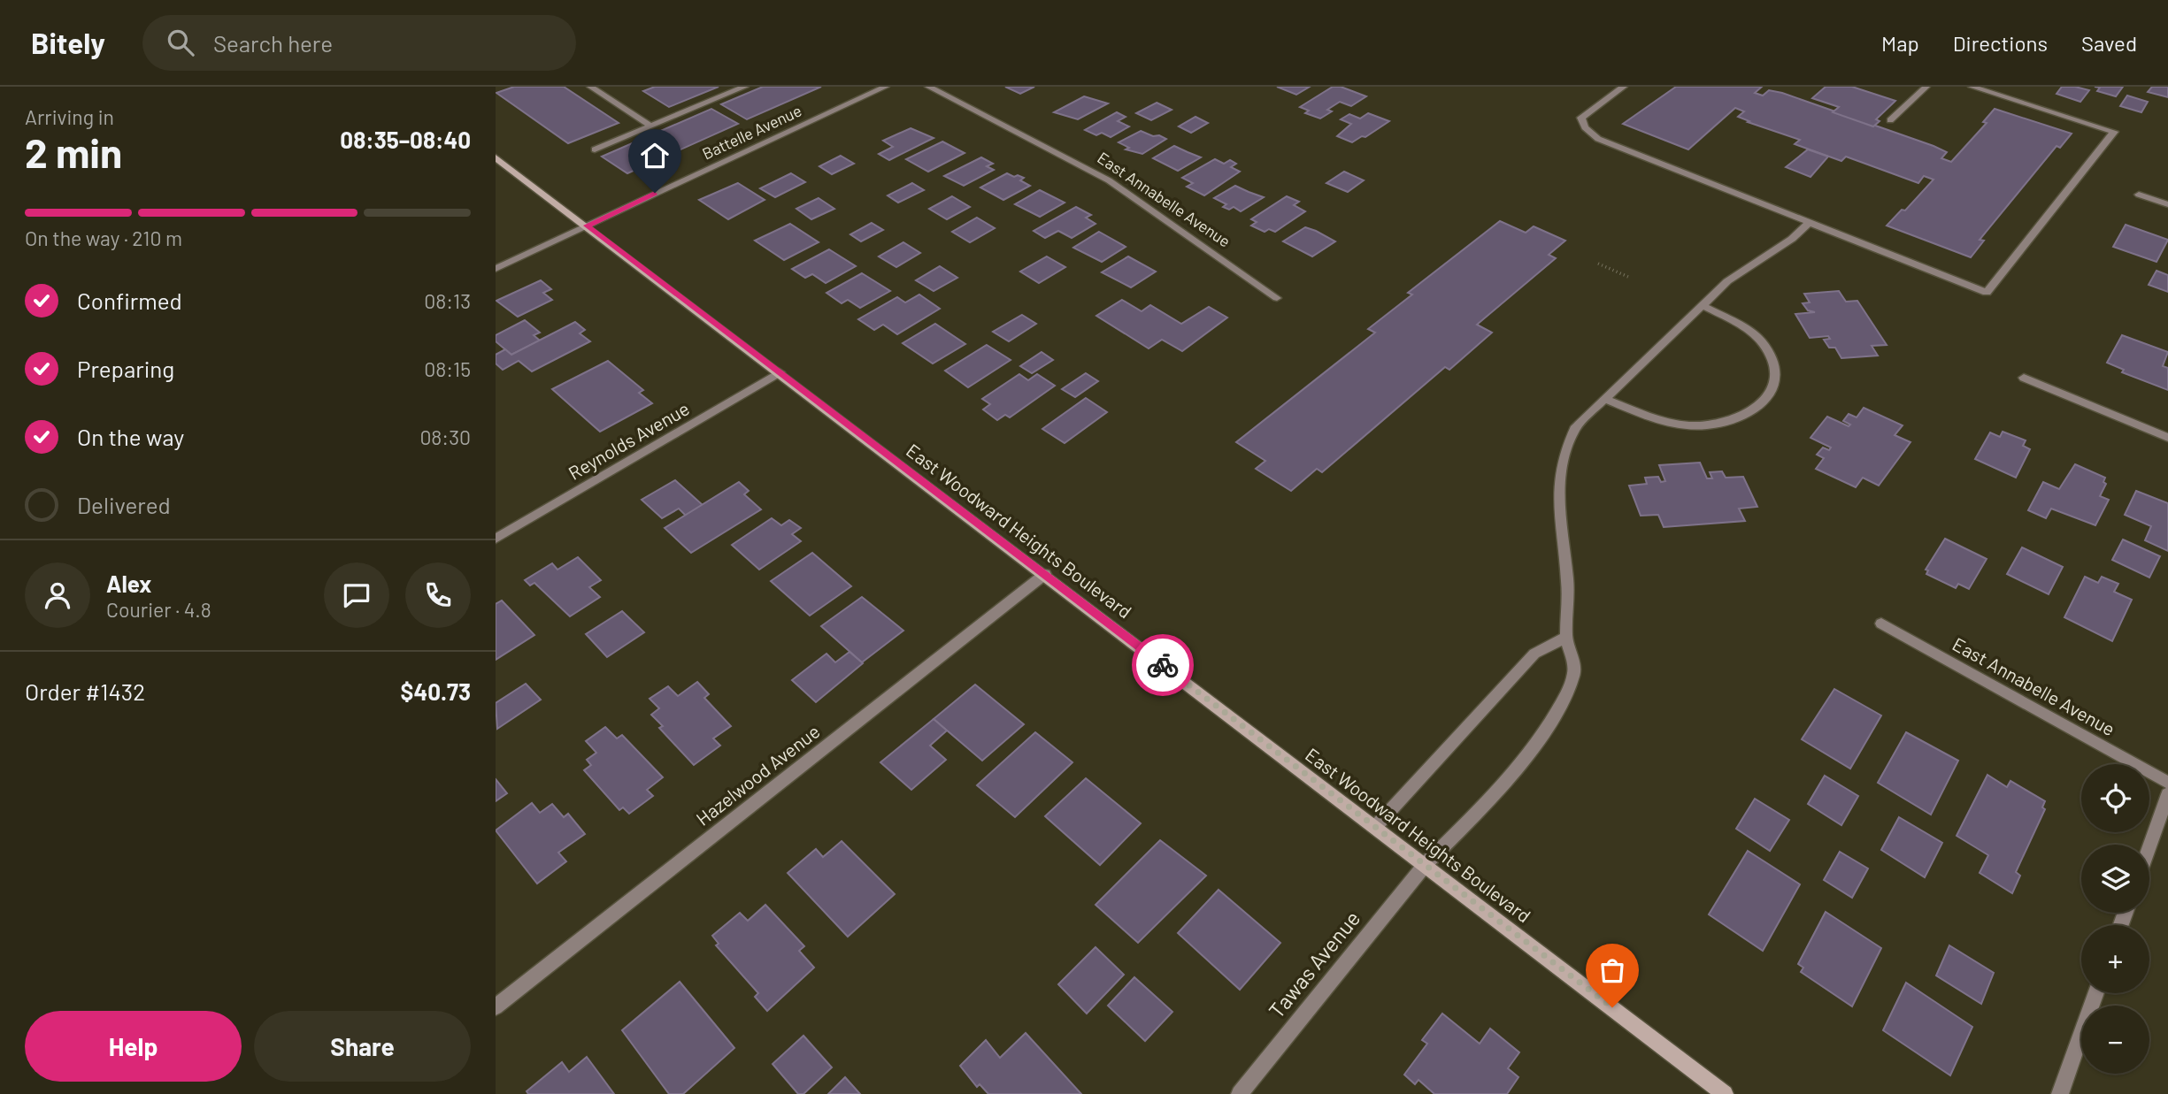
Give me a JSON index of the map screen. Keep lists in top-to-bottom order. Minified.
{"streets":{"street":["Battelle Avenue","East Annabelle Avenue","Reynolds Avenue","East Woodward Heights Boulevard","Hazelwood Avenue","Tawas Avenue"]},"crossings":[["Battelle Avenue","East Woodward Heights Boulevard"],["Reynolds Avenue","East Woodward Heights Boulevard"],["East Woodward Heights Boulevard","Hazelwood Avenue"],["East Woodward Heights Boulevard","Tawas Avenue"]],"page":{"header":"Bitely","search":"Search here","nav":["Map","Directions","Saved"],"heading":["2 min","Arriving in","08:35–08:40"],"panel":["Alex","Courier · 4.8","Order #1432","$40.73"],"bar":"On the way · 210 m","list":[["Confirmed","08:13"],["Preparing","08:15"],["On the way","08:30"],"Delivered"],"map_buttons":["+","−"],"buttons":["Help","Share"]}}
